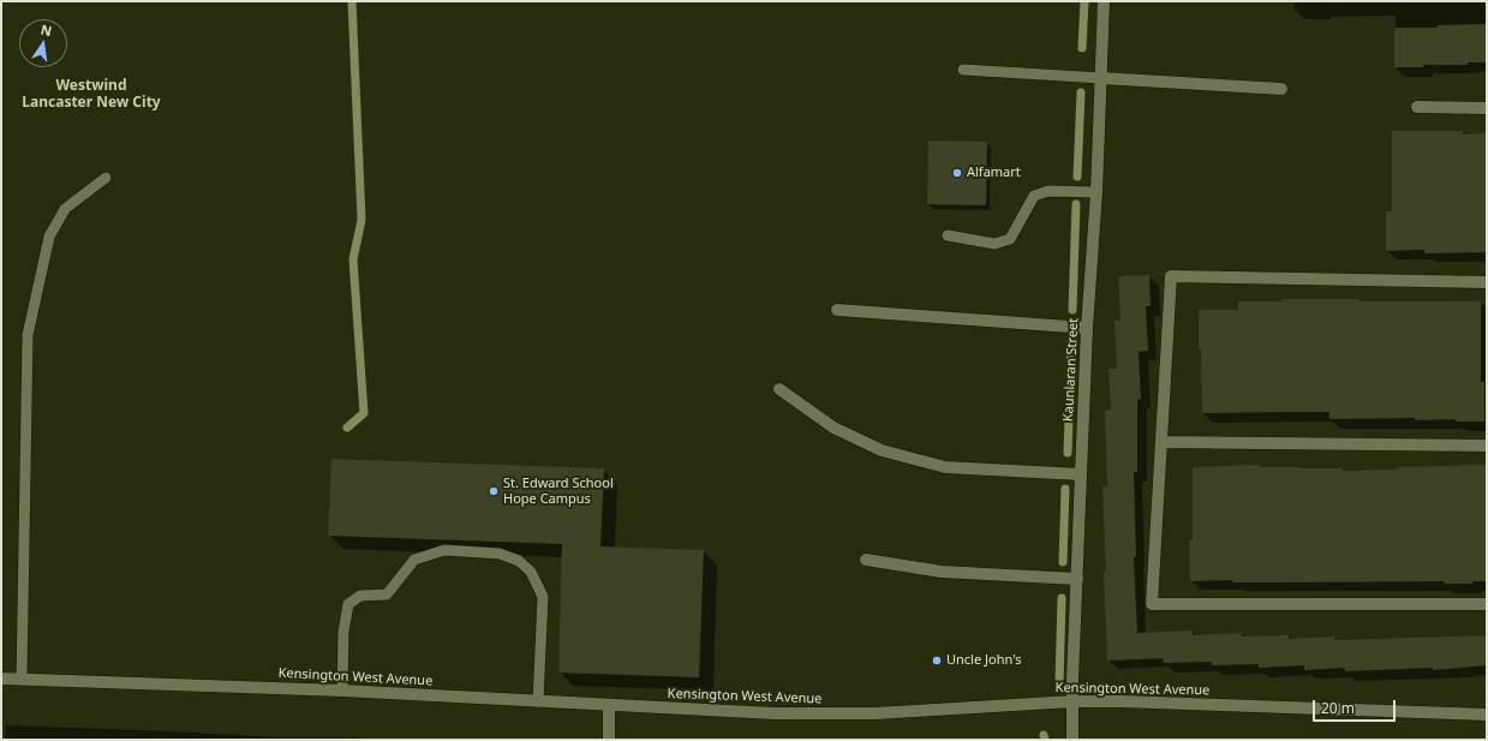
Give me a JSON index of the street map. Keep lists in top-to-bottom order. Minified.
{"streets":{"street":["Kaunlaran Street","Kensington West Avenue"]},"crossings":[["Kaunlaran Street","Kensington West Avenue"]],"districts":["Westwind Lancaster New City"],"places":["Alfamart","St. Edward School Hope Campus","Uncle John's"],"scale_bar":"20 m","north":"top"}
